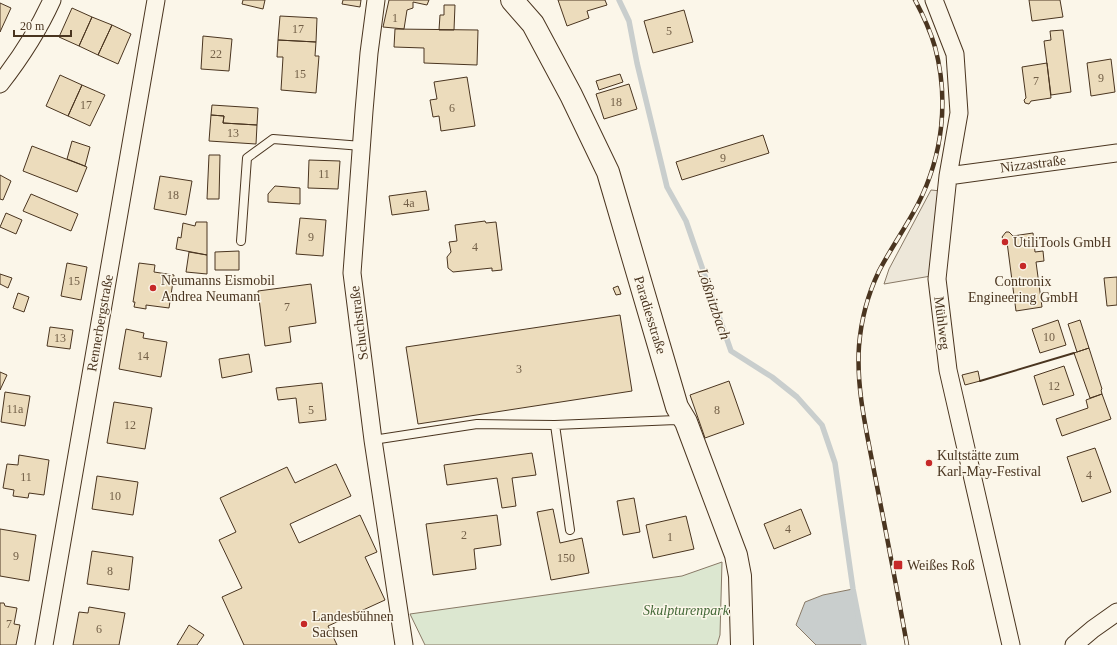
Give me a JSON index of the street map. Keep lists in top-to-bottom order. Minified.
{"streets":{"street":["Nizzastraße","Paradiesstraße","Rennerbergstraße","Schuchstraße","Mühlweg"]},"crossings":[["Nizzastraße","Mühlweg"]],"water":["Lößnitzbach"],"parks":["Skulpturenpark"],"places":{"other":["UtiliTools GmbH","Contronix Engineering GmbH","Neumanns Eismobil Andrea Neumann","Kultstätte zum Karl-May-Festival","Landesbühnen Sachsen"],"transit":["Weißes Roß"]},"house_numbers":["1","17","5","22","15","9","7","18","17","6","13","9","11","18","4a","9","4","15","7","10","13","14","3","12","11a","5","8","12","4","11","10","4","2","1","9","150","8","7","6"],"scale_bar":"20 m"}
